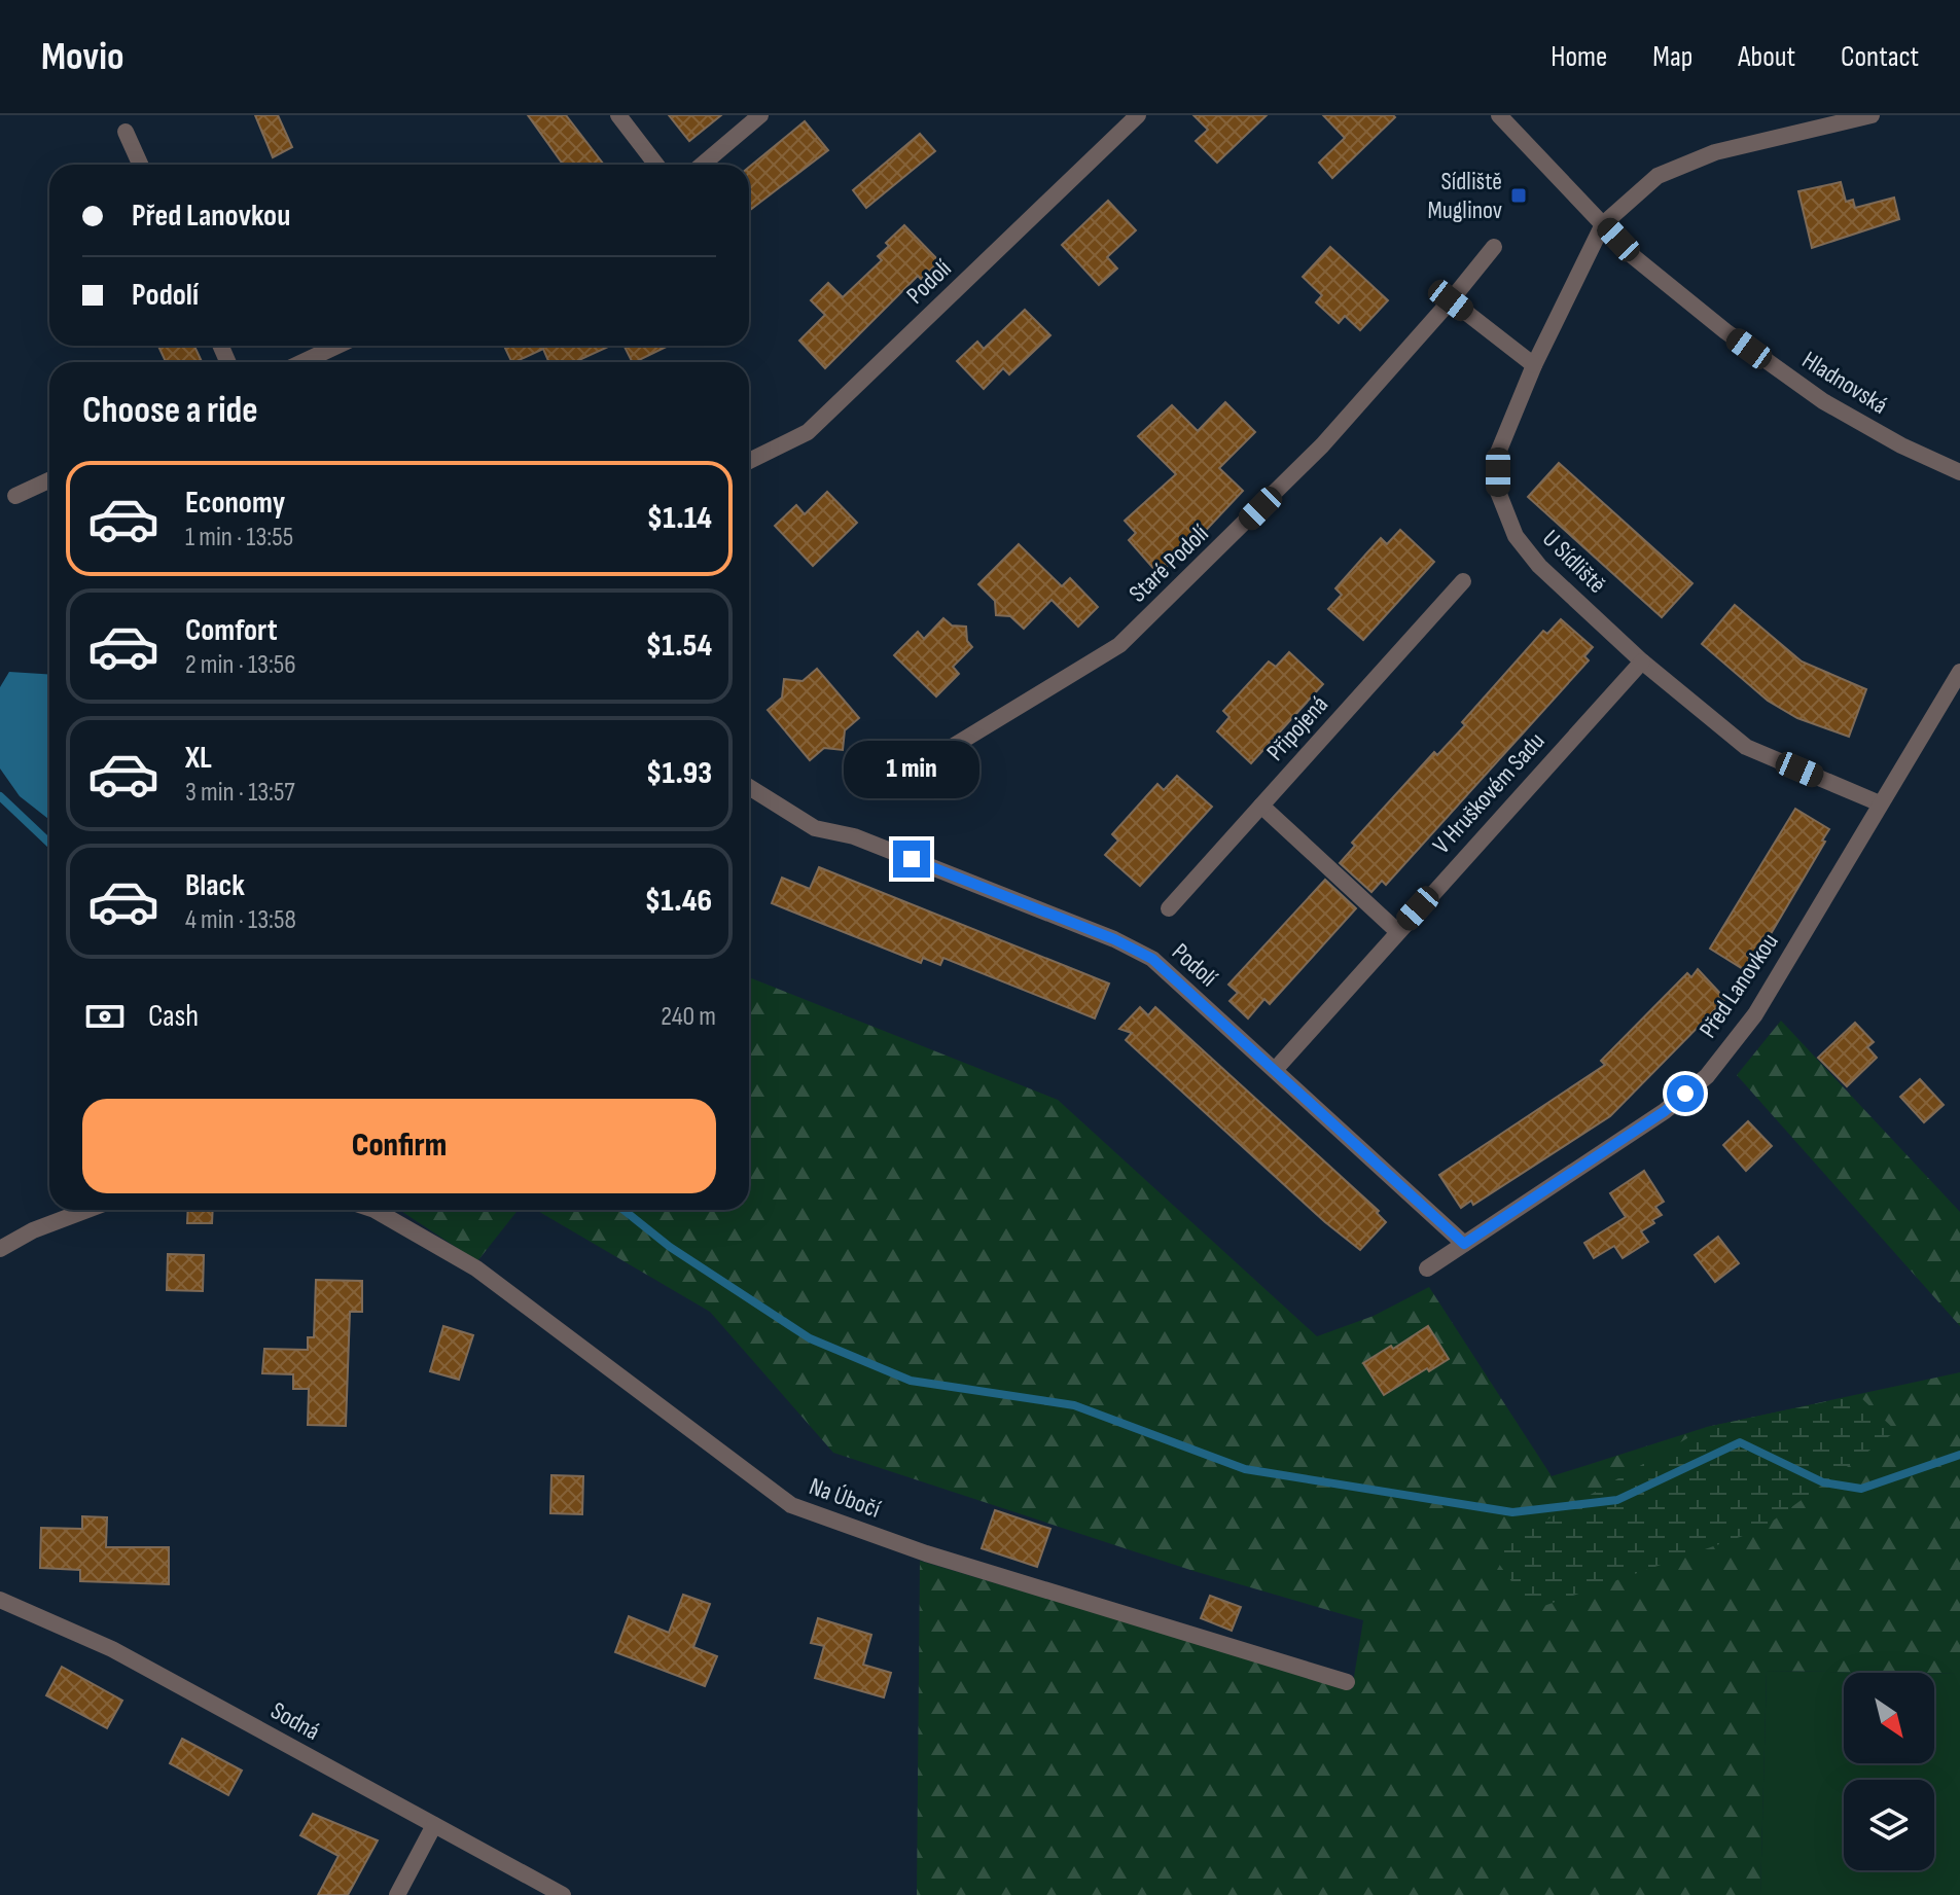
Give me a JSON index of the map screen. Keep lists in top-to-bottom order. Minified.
{"streets":{"street":["Podolí","Hladnovská","U Sídliště","Staré Podolí","Připojená","V Hruškovém Sadu","Před Lanovkou","Na Úbočí","Sodná"]},"crossings":[["Podolí","V Hruškovém Sadu"],["Podolí","Před Lanovkou"],["Hladnovská","U Sídliště"],["U Sídliště","V Hruškovém Sadu"],["U Sídliště","Před Lanovkou"]],"places":{"transit":["Sídliště Muglinov"]},"north":"bottom right","page":{"header":"Movio","nav":["Home","Map","About","Contact"],"banner":["Před Lanovkou","Podolí"],"heading":"Choose a ride","list":[{"name":"Economy","note":"1 min · 13:55","value":"$1.14"},{"name":"Comfort","note":"2 min · 13:56","value":"$1.54"},{"name":"XL","note":"3 min · 13:57","value":"$1.93"},{"name":"Black","note":"4 min · 13:58","value":"$1.46"}],"bubble":"1 min","pay":["Cash","240 m"],"buttons":"Confirm"}}
